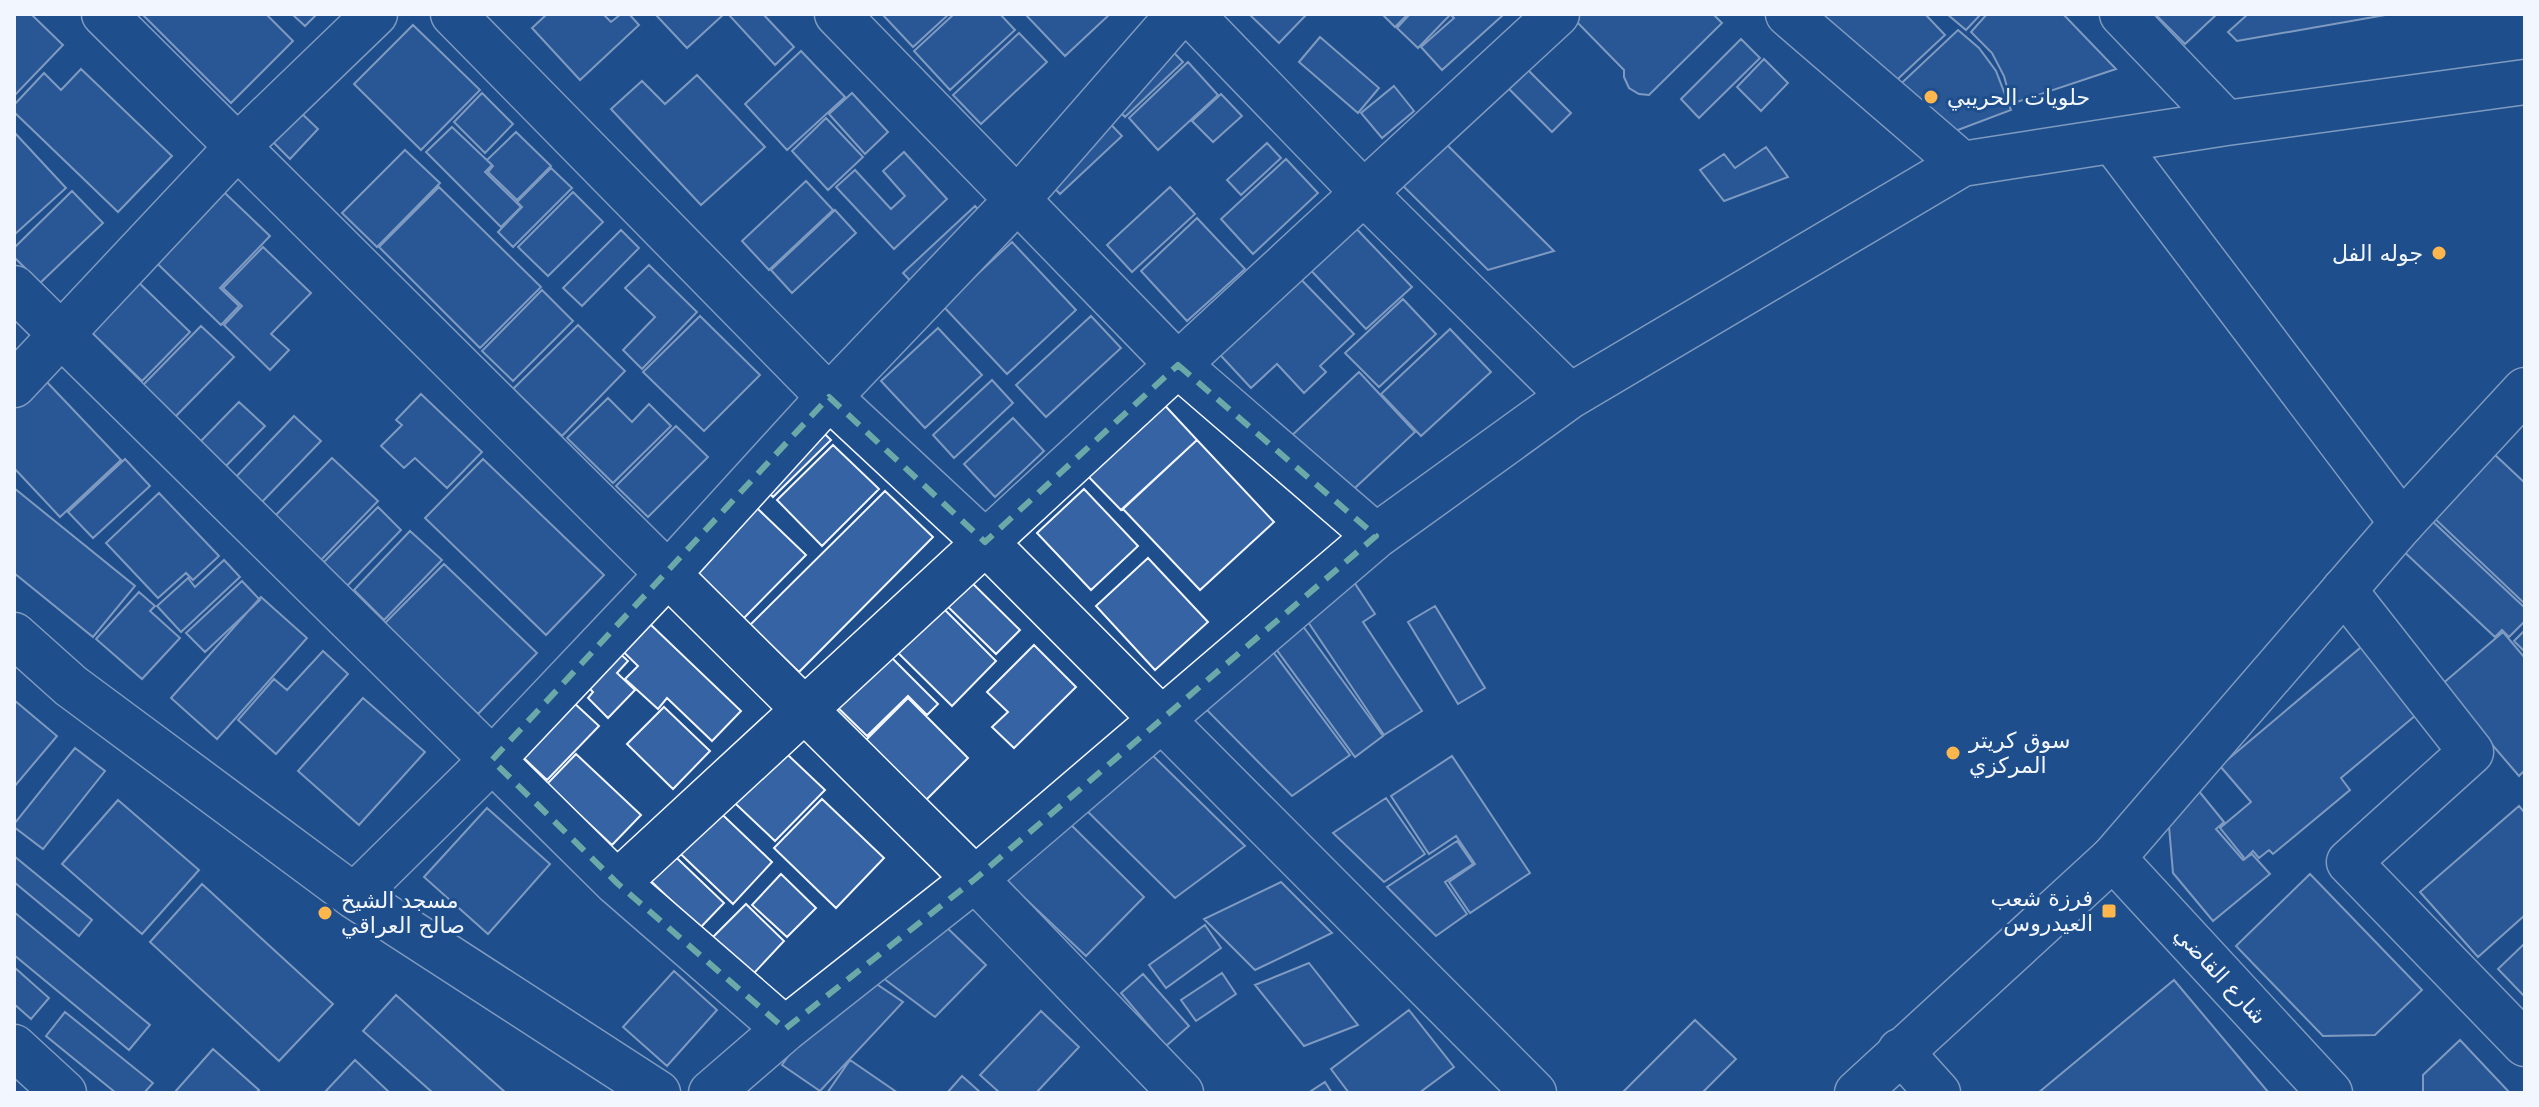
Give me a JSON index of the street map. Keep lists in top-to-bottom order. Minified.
{"streets":{"street":["شارع القاضي"]},"places":{"other":["حلويات الحريبي","جوله الفل","سوق كريتر المركزي","مسجد الشيخ صالح العراقي"],"transit":["فرزة شعب العيدروس"]}}
